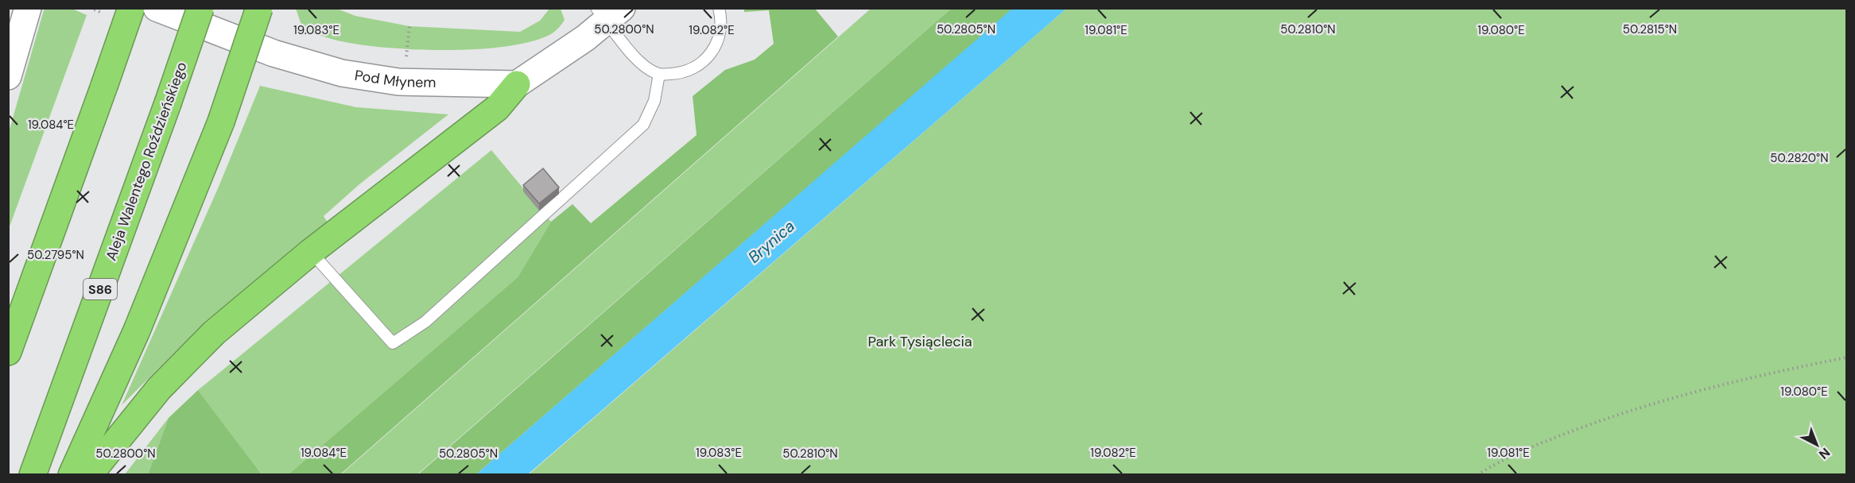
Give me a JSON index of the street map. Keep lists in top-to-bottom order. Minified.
{"streets":{"highway":["Aleja Walentego Roździeńskiego","S86"],"street":["Pod Młynem"]},"water":["Brynica"],"parks":["Park Tysiąclecia"],"north":"bottom right","coordinates":["50.2800°N","50.2805°N","50.2810°N","50.2815°N","19.083°E","19.082°E","19.081°E","19.080°E","19.084°E","50.2820°N","50.2795°N"]}
